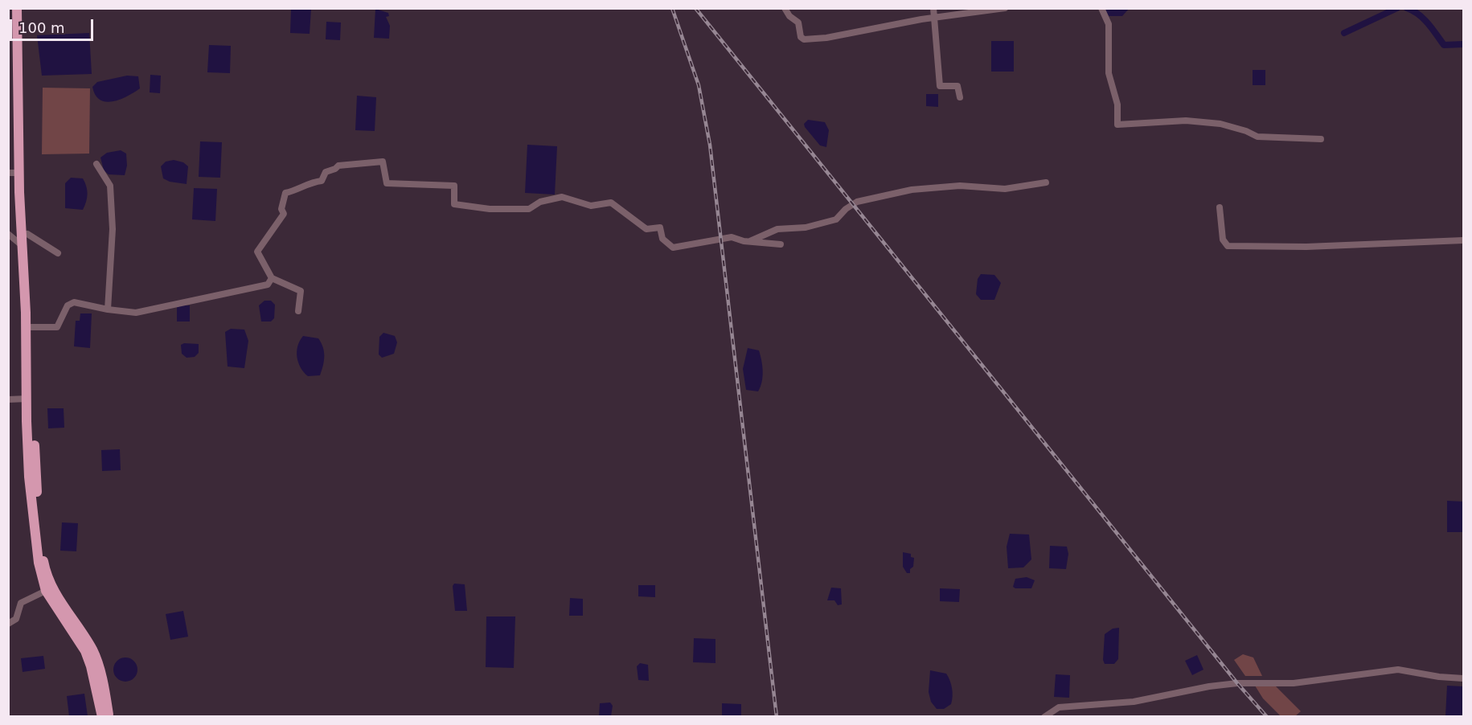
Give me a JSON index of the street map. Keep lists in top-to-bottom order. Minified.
{"scale_bar":"100 m"}
